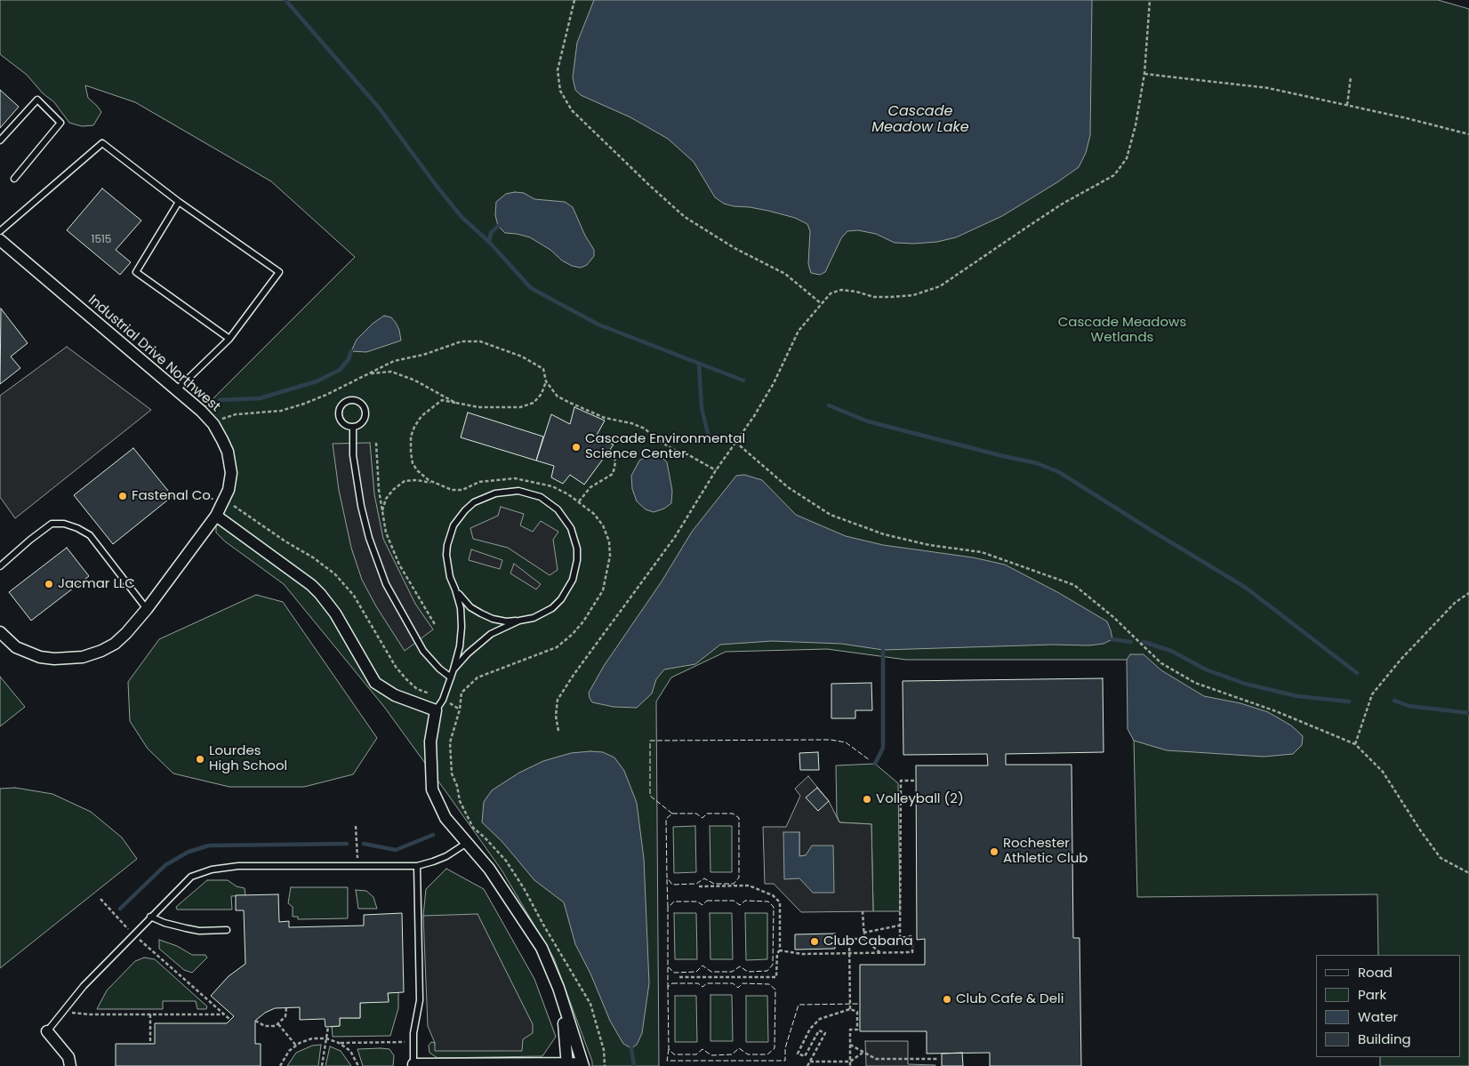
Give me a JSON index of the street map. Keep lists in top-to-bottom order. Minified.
{"streets":{"street":["Industrial Drive Northwest"]},"water":["Cascade Meadow Lake"],"parks":["Cascade Meadows Wetlands"],"places":["Cascade Environmental Science Center","Fastenal Co.","Jacmar LLC","Lourdes High School","Volleyball (2)","Rochester Athletic Club","Club Cabana","Club Cafe & Deli"],"house_numbers":["1515"],"legend":["Road","Park","Water","Building"]}
